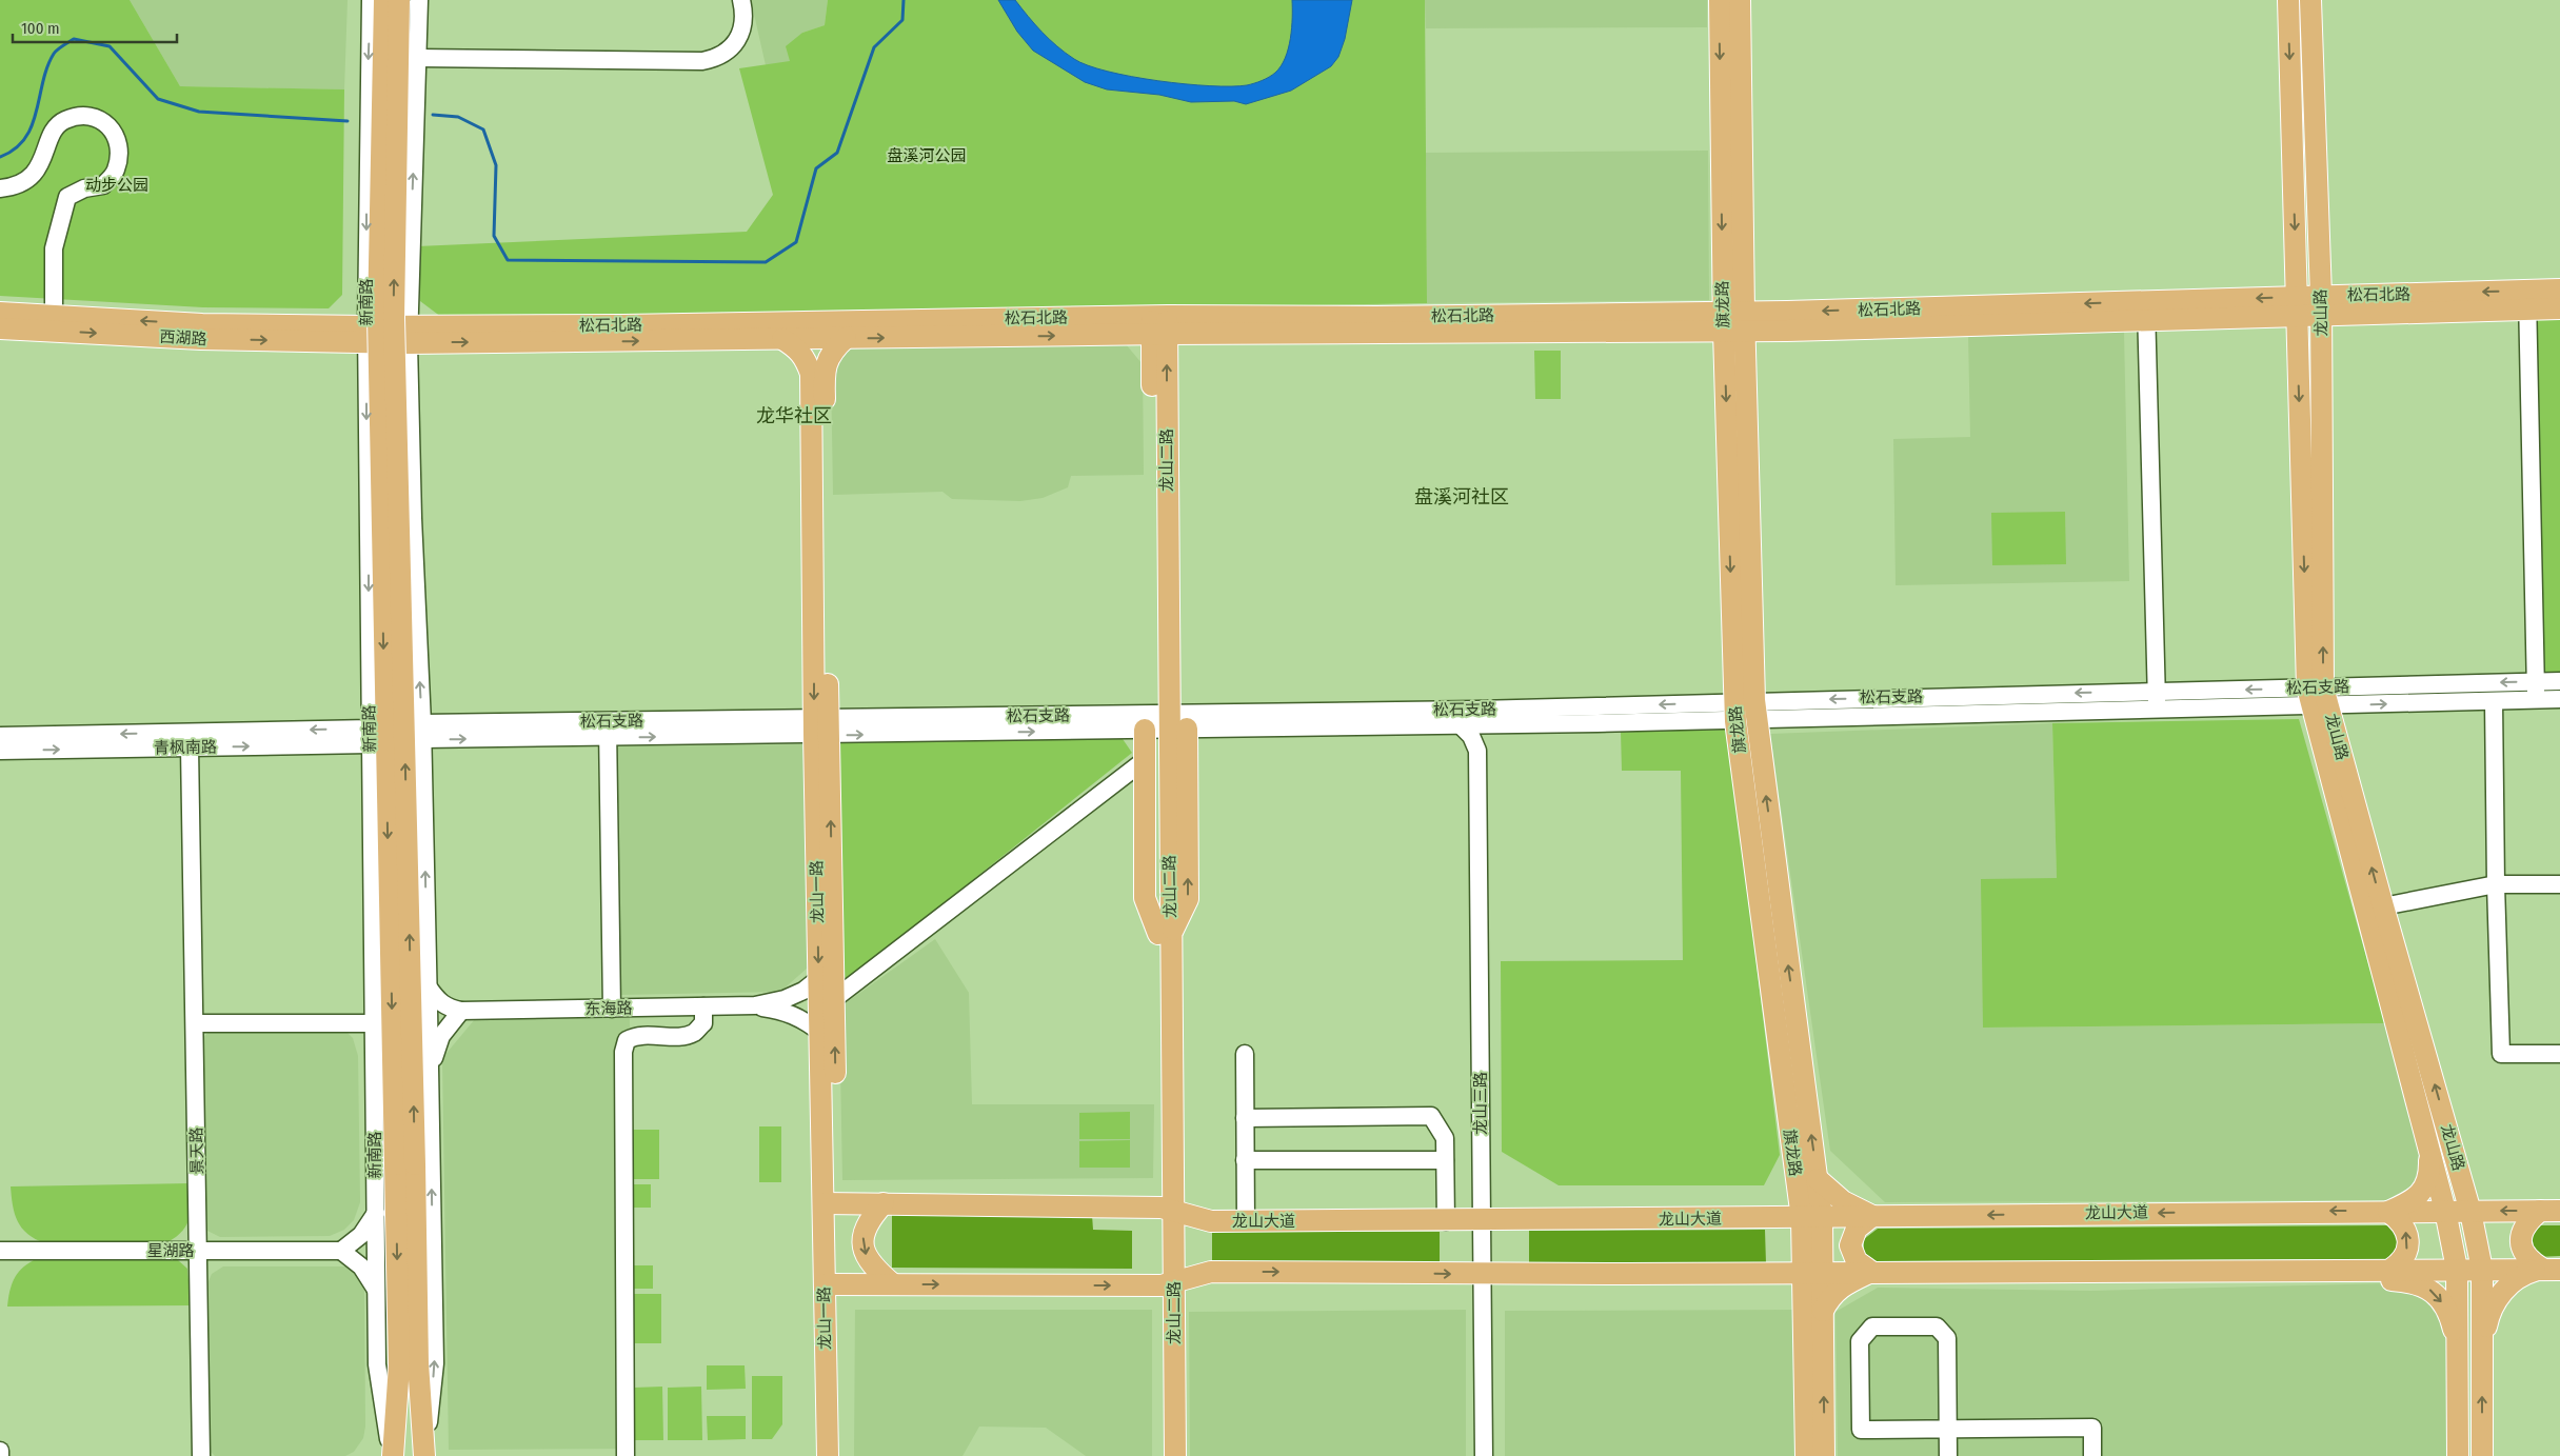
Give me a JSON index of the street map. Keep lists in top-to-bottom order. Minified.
{"streets":{"main road":["松石北路","新南路","旗龙路","龙山路","西湖路","龙山二路","龙山一路","龙山大道"],"street":["松石支路","青枫南路","东海路","龙山三路","景天路","星湖路"]},"crossings":[["松石北路","新南路"],["松石北路","旗龙路"],["松石北路","龙山路"],["松石北路","西湖路"],["松石北路","龙山二路"],["松石北路","龙山一路"],["新南路","西湖路"],["新南路","松石支路"],["新南路","青枫南路"],["旗龙路","松石支路"],["旗龙路","龙山大道"],["龙山路","松石支路"],["龙山路","龙山大道"],["龙山二路","松石支路"],["龙山二路","龙山大道"],["松石支路","青枫南路"],["松石支路","龙山一路"],["青枫南路","景天路"],["龙山一路","东海路"],["龙山一路","龙山大道"],["龙山三路","龙山大道"],["景天路","星湖路"]],"districts":["龙华社区","盘溪河社区"],"parks":["盘溪河公园","动步公园"],"scale_bar":"100 m"}
